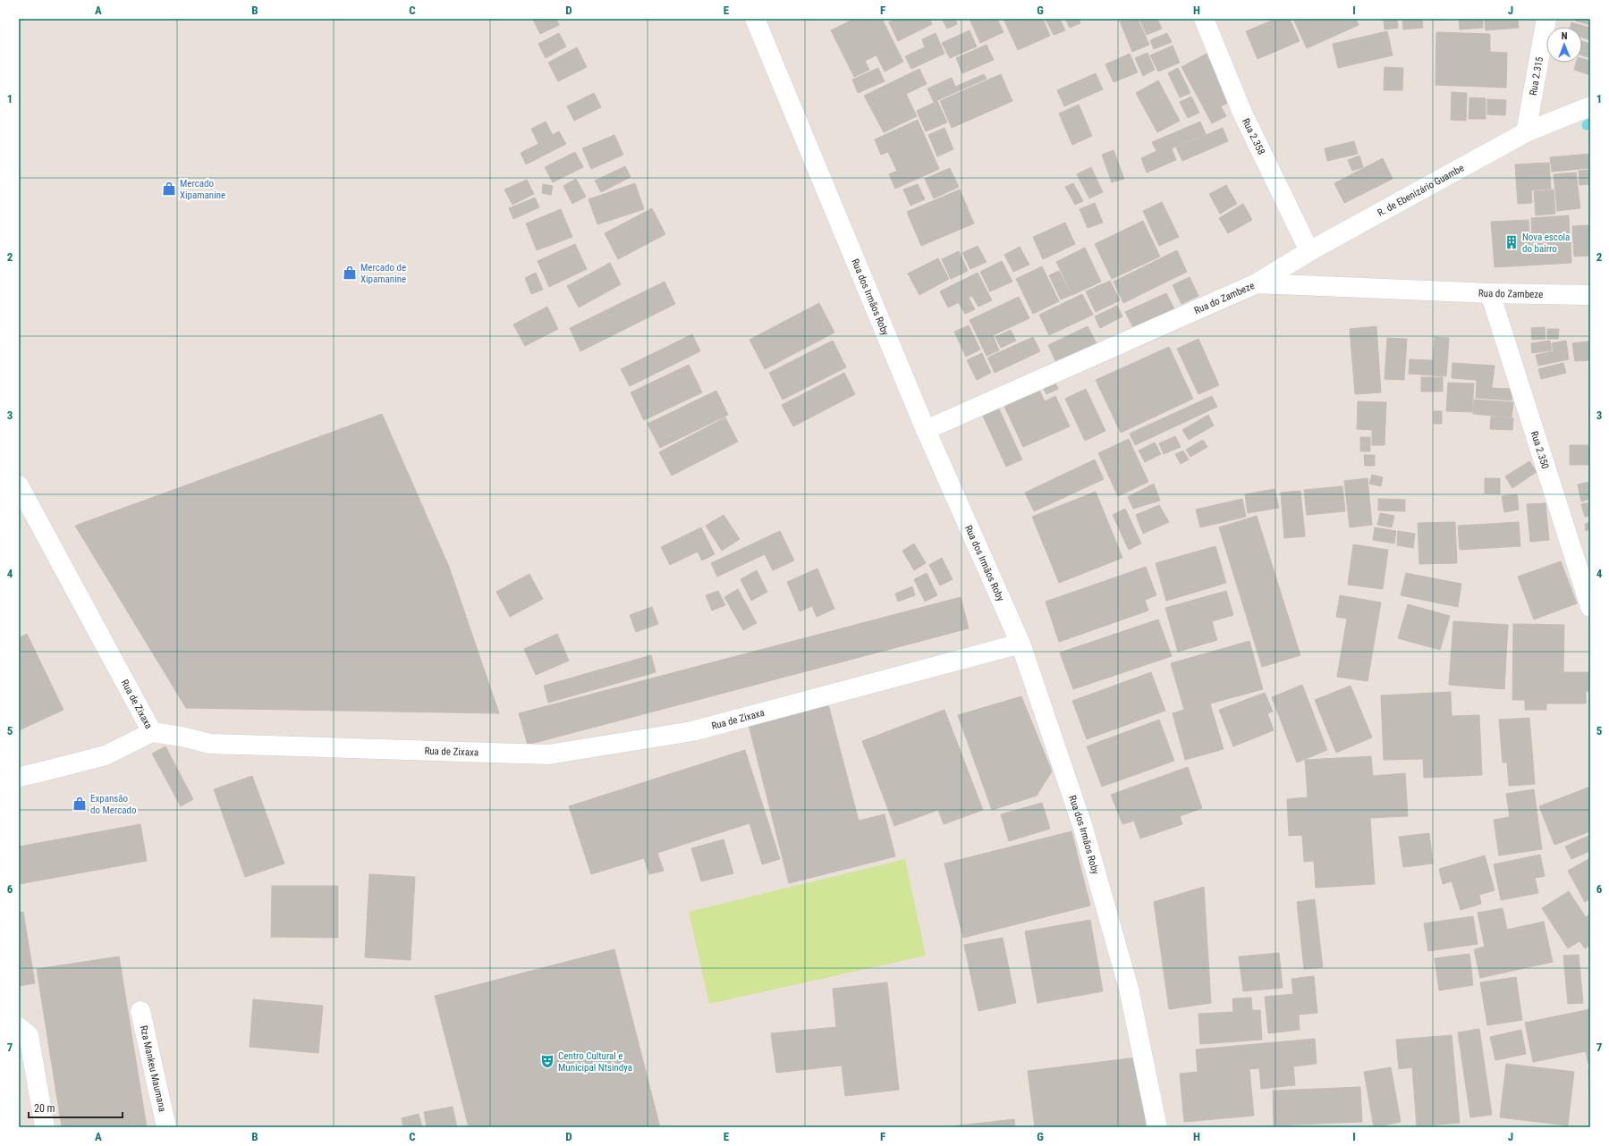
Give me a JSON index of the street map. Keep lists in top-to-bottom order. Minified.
{"streets":{"street":["Rua 2.315","Rua 2.358","R. de Ebenizário Guambe","Rua do Zambeze","Rua dos Irmãos Roby","Rua 2.350","Rua de Zixaxa","Rza Mankeu Maumana"]},"crossings":[["Rua 2.315","R. de Ebenizário Guambe"],["Rua 2.358","R. de Ebenizário Guambe"],["R. de Ebenizário Guambe","Rua do Zambeze"],["Rua do Zambeze","Rua dos Irmãos Roby"],["Rua do Zambeze","Rua 2.350"],["Rua dos Irmãos Roby","Rua de Zixaxa"]],"places":{"shop":["Mercado Xipamanine","Mercado de Xipamanine","Expansão do Mercado"],"building":["Nova escola do bairro"],"theatre":["Centro Cultural e Municipal Ntsindya"]},"scale_bar":"20 m","north":"top","grid":{"columns":["A","B","C","D","E","F","G","H","I","J"],"rows":["1","2","3","4","5","6","7"]}}
